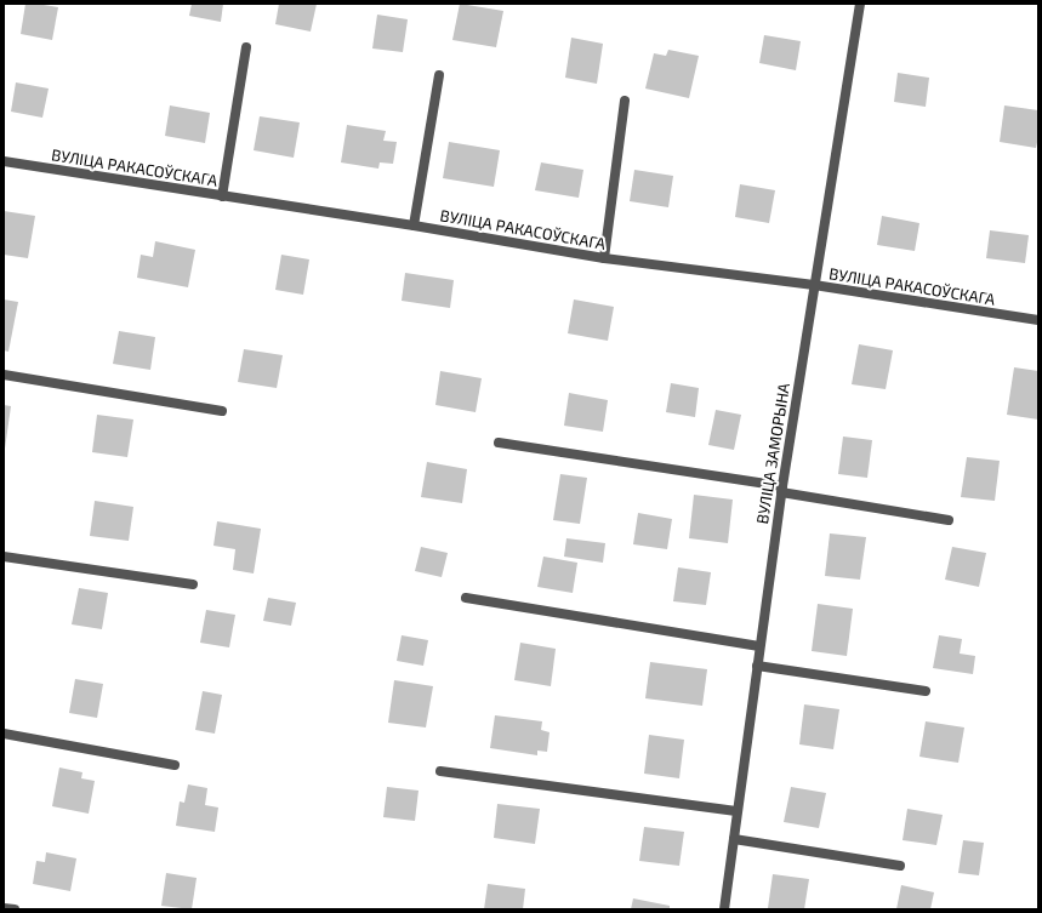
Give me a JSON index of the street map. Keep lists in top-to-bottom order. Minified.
{"streets":{"street":["ВУЛІЦА РАКАСОЎСКАГА","ВУЛІЦА ЗАМОРЫНА"]},"crossings":[["ВУЛІЦА РАКАСОЎСКАГА","ВУЛІЦА ЗАМОРЫНА"]]}
